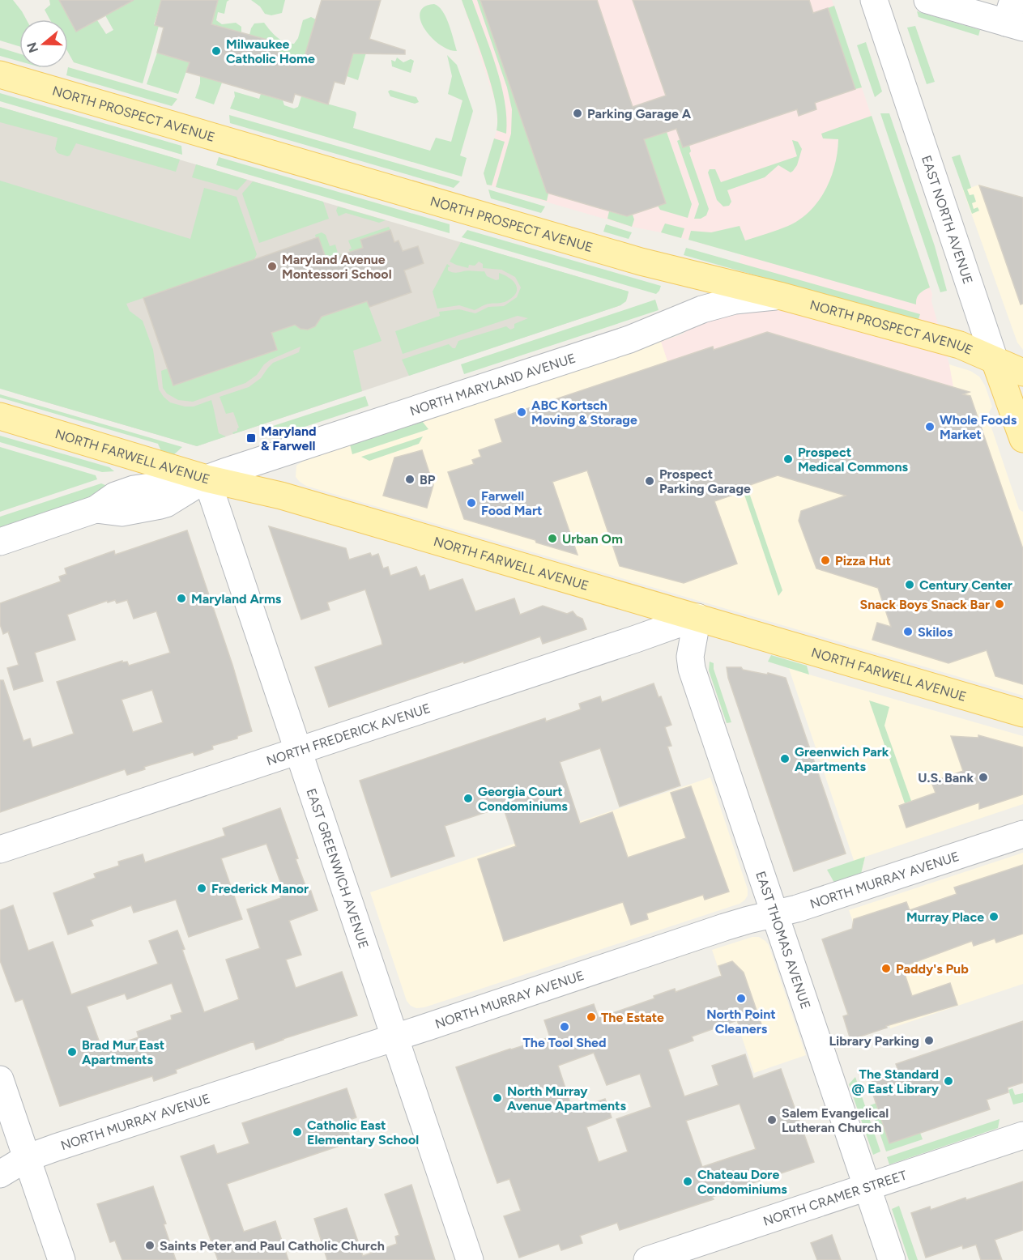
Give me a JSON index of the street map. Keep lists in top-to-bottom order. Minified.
{"streets":{"main road":["NORTH PROSPECT AVENUE","EAST NORTH AVENUE","NORTH FARWELL AVENUE"],"street":["NORTH MARYLAND AVENUE","NORTH FREDERICK AVENUE","EAST GREENWICH AVENUE","NORTH MURRAY AVENUE","EAST THOMAS AVENUE","NORTH CRAMER STREET"]},"crossings":[["NORTH PROSPECT AVENUE","EAST NORTH AVENUE"],["NORTH PROSPECT AVENUE","NORTH MARYLAND AVENUE"],["NORTH MARYLAND AVENUE","NORTH FARWELL AVENUE"],["NORTH MARYLAND AVENUE","EAST GREENWICH AVENUE"],["NORTH FARWELL AVENUE","NORTH FREDERICK AVENUE"],["NORTH FARWELL AVENUE","EAST GREENWICH AVENUE"],["NORTH FARWELL AVENUE","EAST THOMAS AVENUE"],["NORTH FREDERICK AVENUE","EAST GREENWICH AVENUE"],["NORTH FREDERICK AVENUE","EAST THOMAS AVENUE"],["EAST GREENWICH AVENUE","NORTH MURRAY AVENUE"],["NORTH MURRAY AVENUE","EAST THOMAS AVENUE"],["EAST THOMAS AVENUE","NORTH CRAMER STREET"]],"places":{"other":["Milwaukee Catholic Home","Parking Garage A","Maryland Avenue Montessori School","ABC Kortsch Moving & Storage","Whole Foods Market","Prospect Medical Commons","BP","Prospect Parking Garage","Farwell Food Mart","Urban Om","Pizza Hut","Century Center","Maryland Arms","Snack Boys Snack Bar","Skilos","Greenwich Park Apartments","U.S. Bank","Georgia Court Condominiums","Frederick Manor","Murray Place","Paddy's Pub","North Point Cleaners","The Estate","The Tool Shed","Library Parking","Brad Mur East Apartments","The Standard @ East Library","North Murray Avenue Apartments","Salem Evangelical Lutheran Church","Catholic East Elementary School","Chateau Dore Condominiums","Saints Peter and Paul Catholic Church"],"transit":["Maryland & Farwell"]},"north":"left"}
